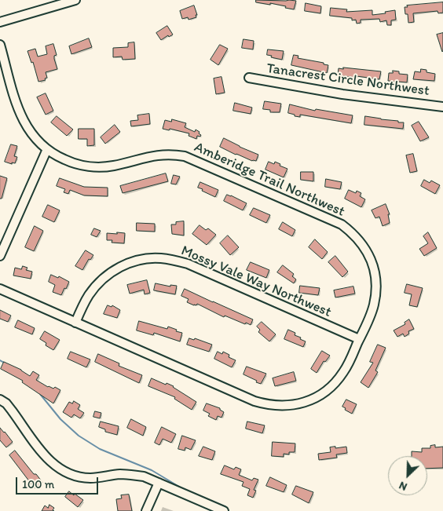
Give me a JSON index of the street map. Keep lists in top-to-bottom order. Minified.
{"streets":{"street":["Tanacrest Circle Northwest","Amberidge Trail Northwest","Mossy Vale Way Northwest"]},"crossings":[["Amberidge Trail Northwest","Mossy Vale Way Northwest"]],"scale_bar":"100 m","north":"bottom left"}
